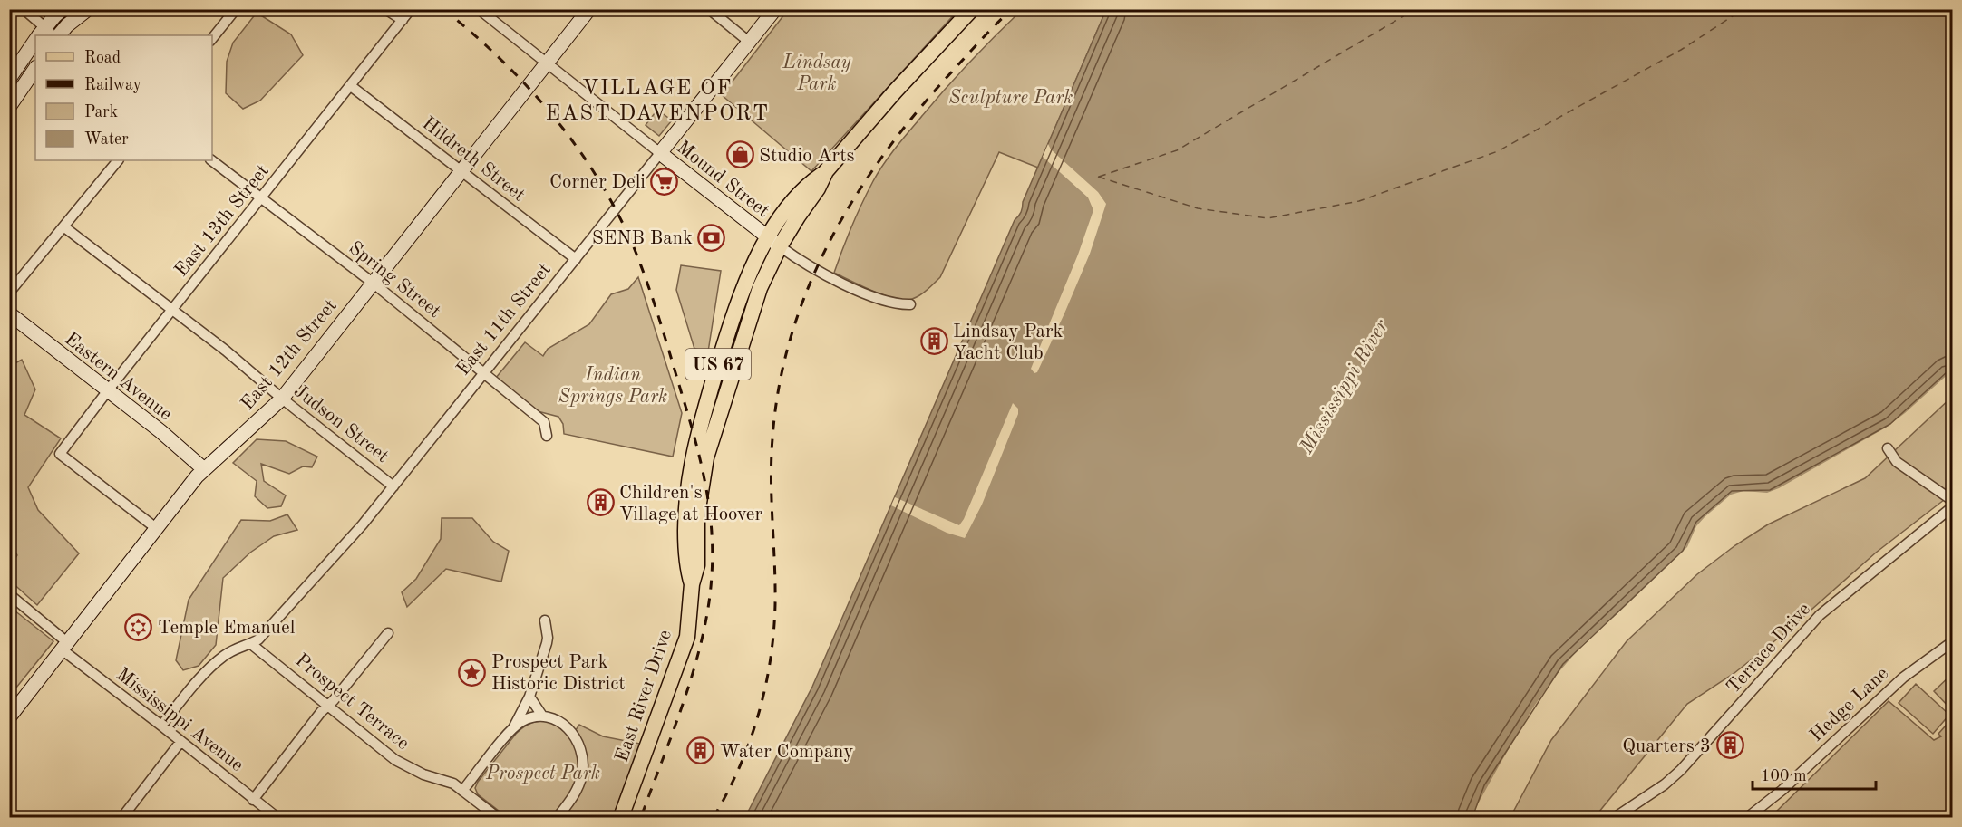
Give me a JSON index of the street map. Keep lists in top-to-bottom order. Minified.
{"streets":{"main road":["US 67","East River Drive"],"street":["Hildreth Street","Mound Street","East 13th Street","Spring Street","East 11th Street","East 12th Street","Eastern Avenue","Judson Street","Terrace Drive","Prospect Terrace","Hedge Lane","Mississippi Avenue"]},"crossings":[["Hildreth Street","East 13th Street"],["Hildreth Street","East 11th Street"],["Hildreth Street","East 12th Street"],["Mound Street","East 11th Street"],["Mound Street","East 12th Street"],["Mound Street","East River Drive"],["East 13th Street","Spring Street"],["East 13th Street","East 12th Street"],["East 13th Street","Eastern Avenue"],["East 13th Street","Judson Street"],["Spring Street","East 11th Street"],["Spring Street","East 12th Street"],["East 11th Street","Judson Street"],["East 11th Street","Prospect Terrace"],["East 12th Street","Eastern Avenue"],["East 12th Street","Judson Street"],["East 12th Street","Mississippi Avenue"]],"districts":["VILLAGE OF EAST DAVENPORT"],"water":["Mississippi River"],"parks":["Lindsay Park","Sculpture Park","Indian Springs Park","Prospect Park"],"places":{"shop":["Studio Arts"],"supermarket":["Corner Deli"],"bank":["SENB Bank"],"building":["Lindsay Park Yacht Club","Children's Village at Hoover","Quarters 3","Water Company"],"synagogue":["Temple Emanuel"],"place":["Prospect Park Historic District"]},"legend":["Road","Railway","Park","Water"],"scale_bar":"100 m"}
